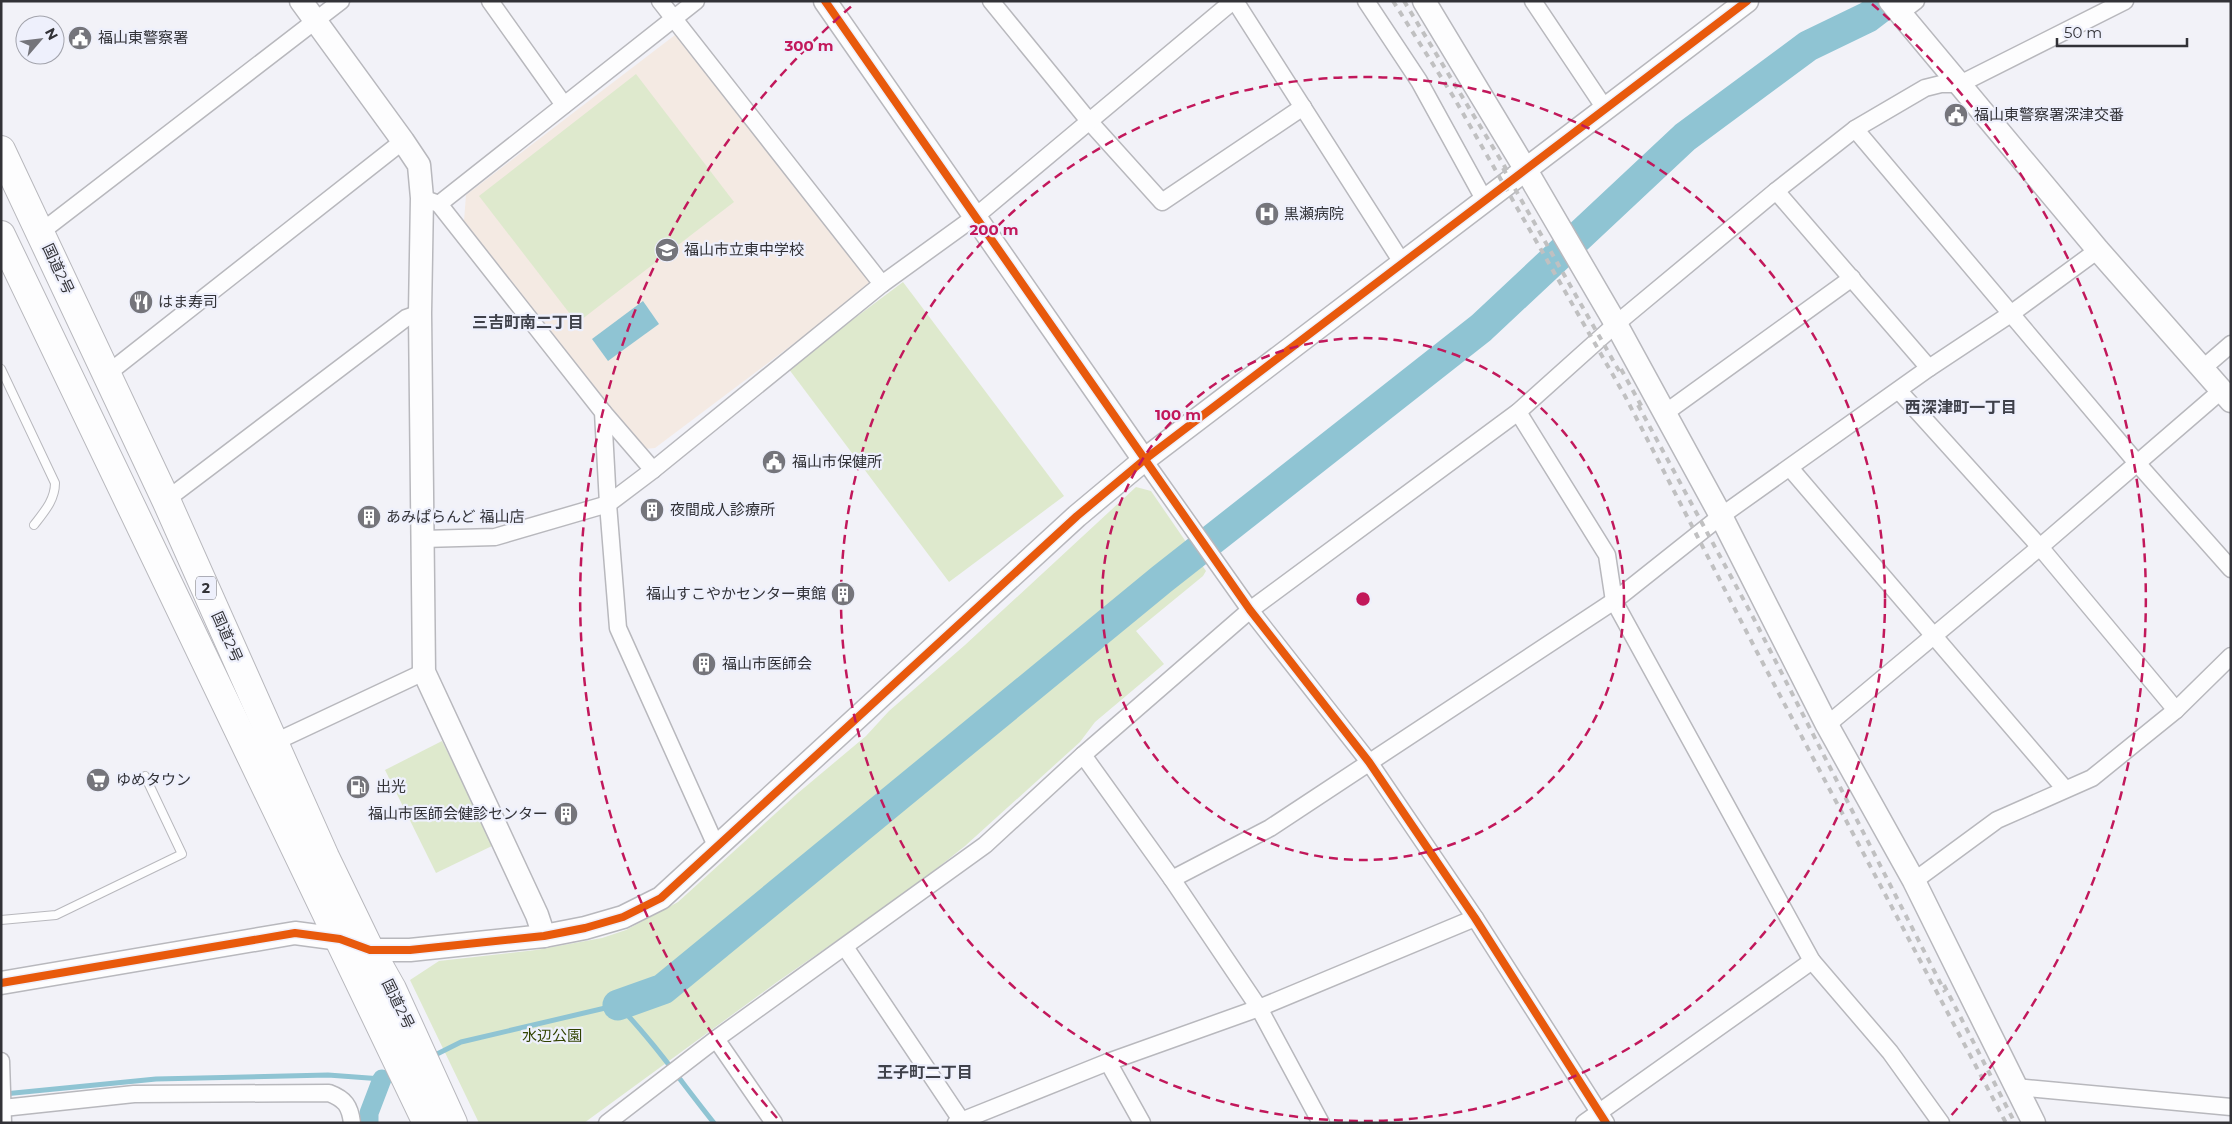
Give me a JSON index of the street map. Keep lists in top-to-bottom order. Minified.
{"streets":{"highway":["国道2号","2"]},"districts":["三吉町南二丁目","西深津町一丁目","王子町二丁目"],"parks":["水辺公園"],"places":{"public building":["福山東警察署","福山東警察署深津交番","福山市保健所"],"hospital":["黒瀬病院"],"school or university":["福山市立東中学校"],"restaurant":["はま寿司"],"building":["夜間成人診療所","あみぱらんど 福山店","福山すこやかセンター東館","福山市医師会","福山市医師会健診センター"],"supermarket":["ゆめタウン"],"fuel station":["出光"]},"scale_bar":"50 m","north":"top right","rings":["300 m","200 m","100 m"]}
